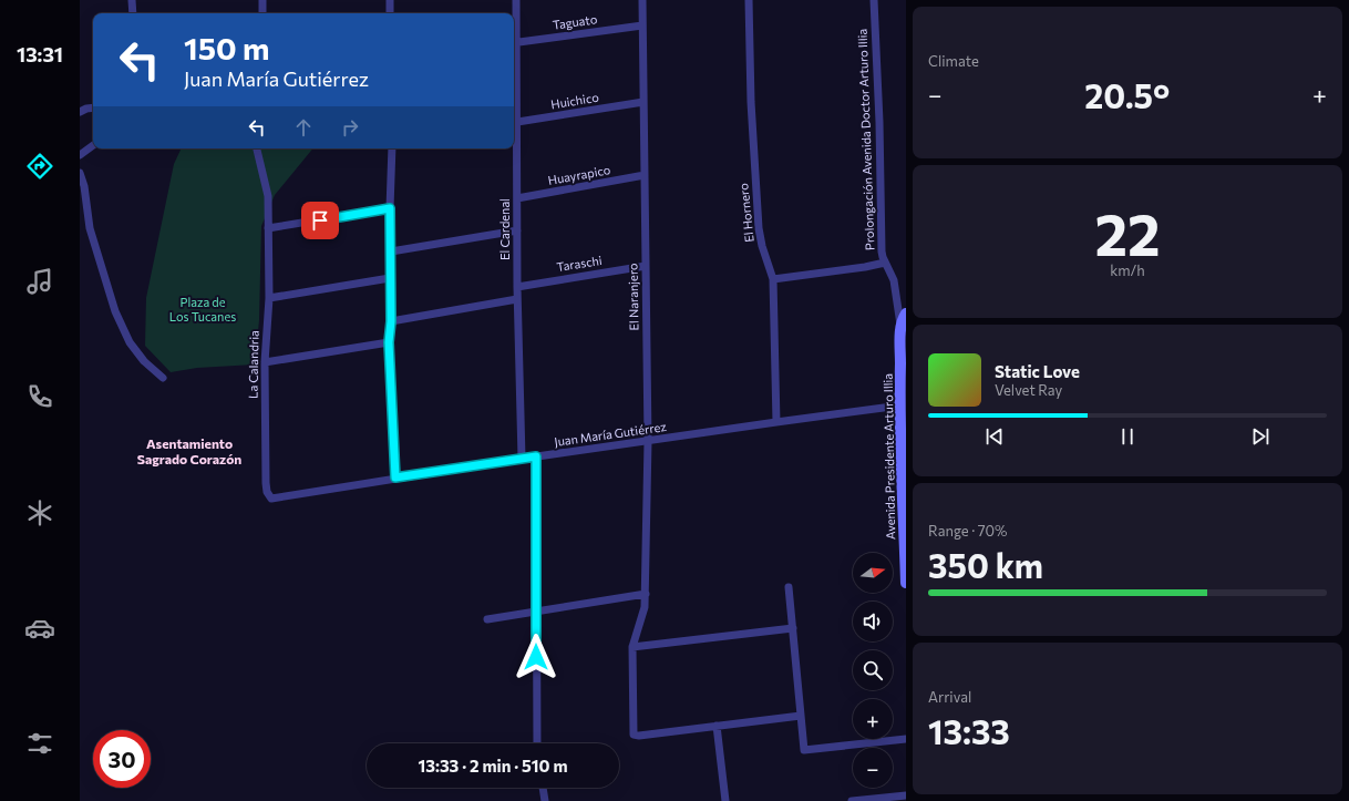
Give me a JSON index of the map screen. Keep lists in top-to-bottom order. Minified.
{"streets":{"street":["Taguato","Huichico","Prolongación Avenida Doctor Arturo Illia","Huayrapico","El Hornero","El Cardenal","Taraschi","El Naranjero","La Calandria","Juan María Gutiérrez","Avenida Presidente Arturo Illia"]},"crossings":[["Taguato","El Cardenal"],["Taguato","El Naranjero"],["Huichico","El Cardenal"],["Huichico","El Naranjero"],["Prolongación Avenida Doctor Arturo Illia","Avenida Presidente Arturo Illia"],["Huayrapico","El Cardenal"],["Huayrapico","El Naranjero"],["El Hornero","Juan María Gutiérrez"],["El Cardenal","Taraschi"],["El Cardenal","Juan María Gutiérrez"],["Taraschi","El Naranjero"],["El Naranjero","Juan María Gutiérrez"],["La Calandria","Juan María Gutiérrez"],["Juan María Gutiérrez","Avenida Presidente Arturo Illia"]],"districts":["Asentamiento Sagrado Corazón"],"parks":["Plaza de Los Tucanes"],"north":"right","page":{"tabs":"13:31","tile":["Climate",["22","km/h"],["Range · 70%","350 km"],["Arrival","13:33"]],"turn":["150 m","Juan María Gutiérrez"],"heat":["−","20.5°","+"],"song":["Static Love","Velvet Ray"],"map_buttons":["+","−"],"limit":"30","trip":"13:33 · 2 min · 510 m"}}
